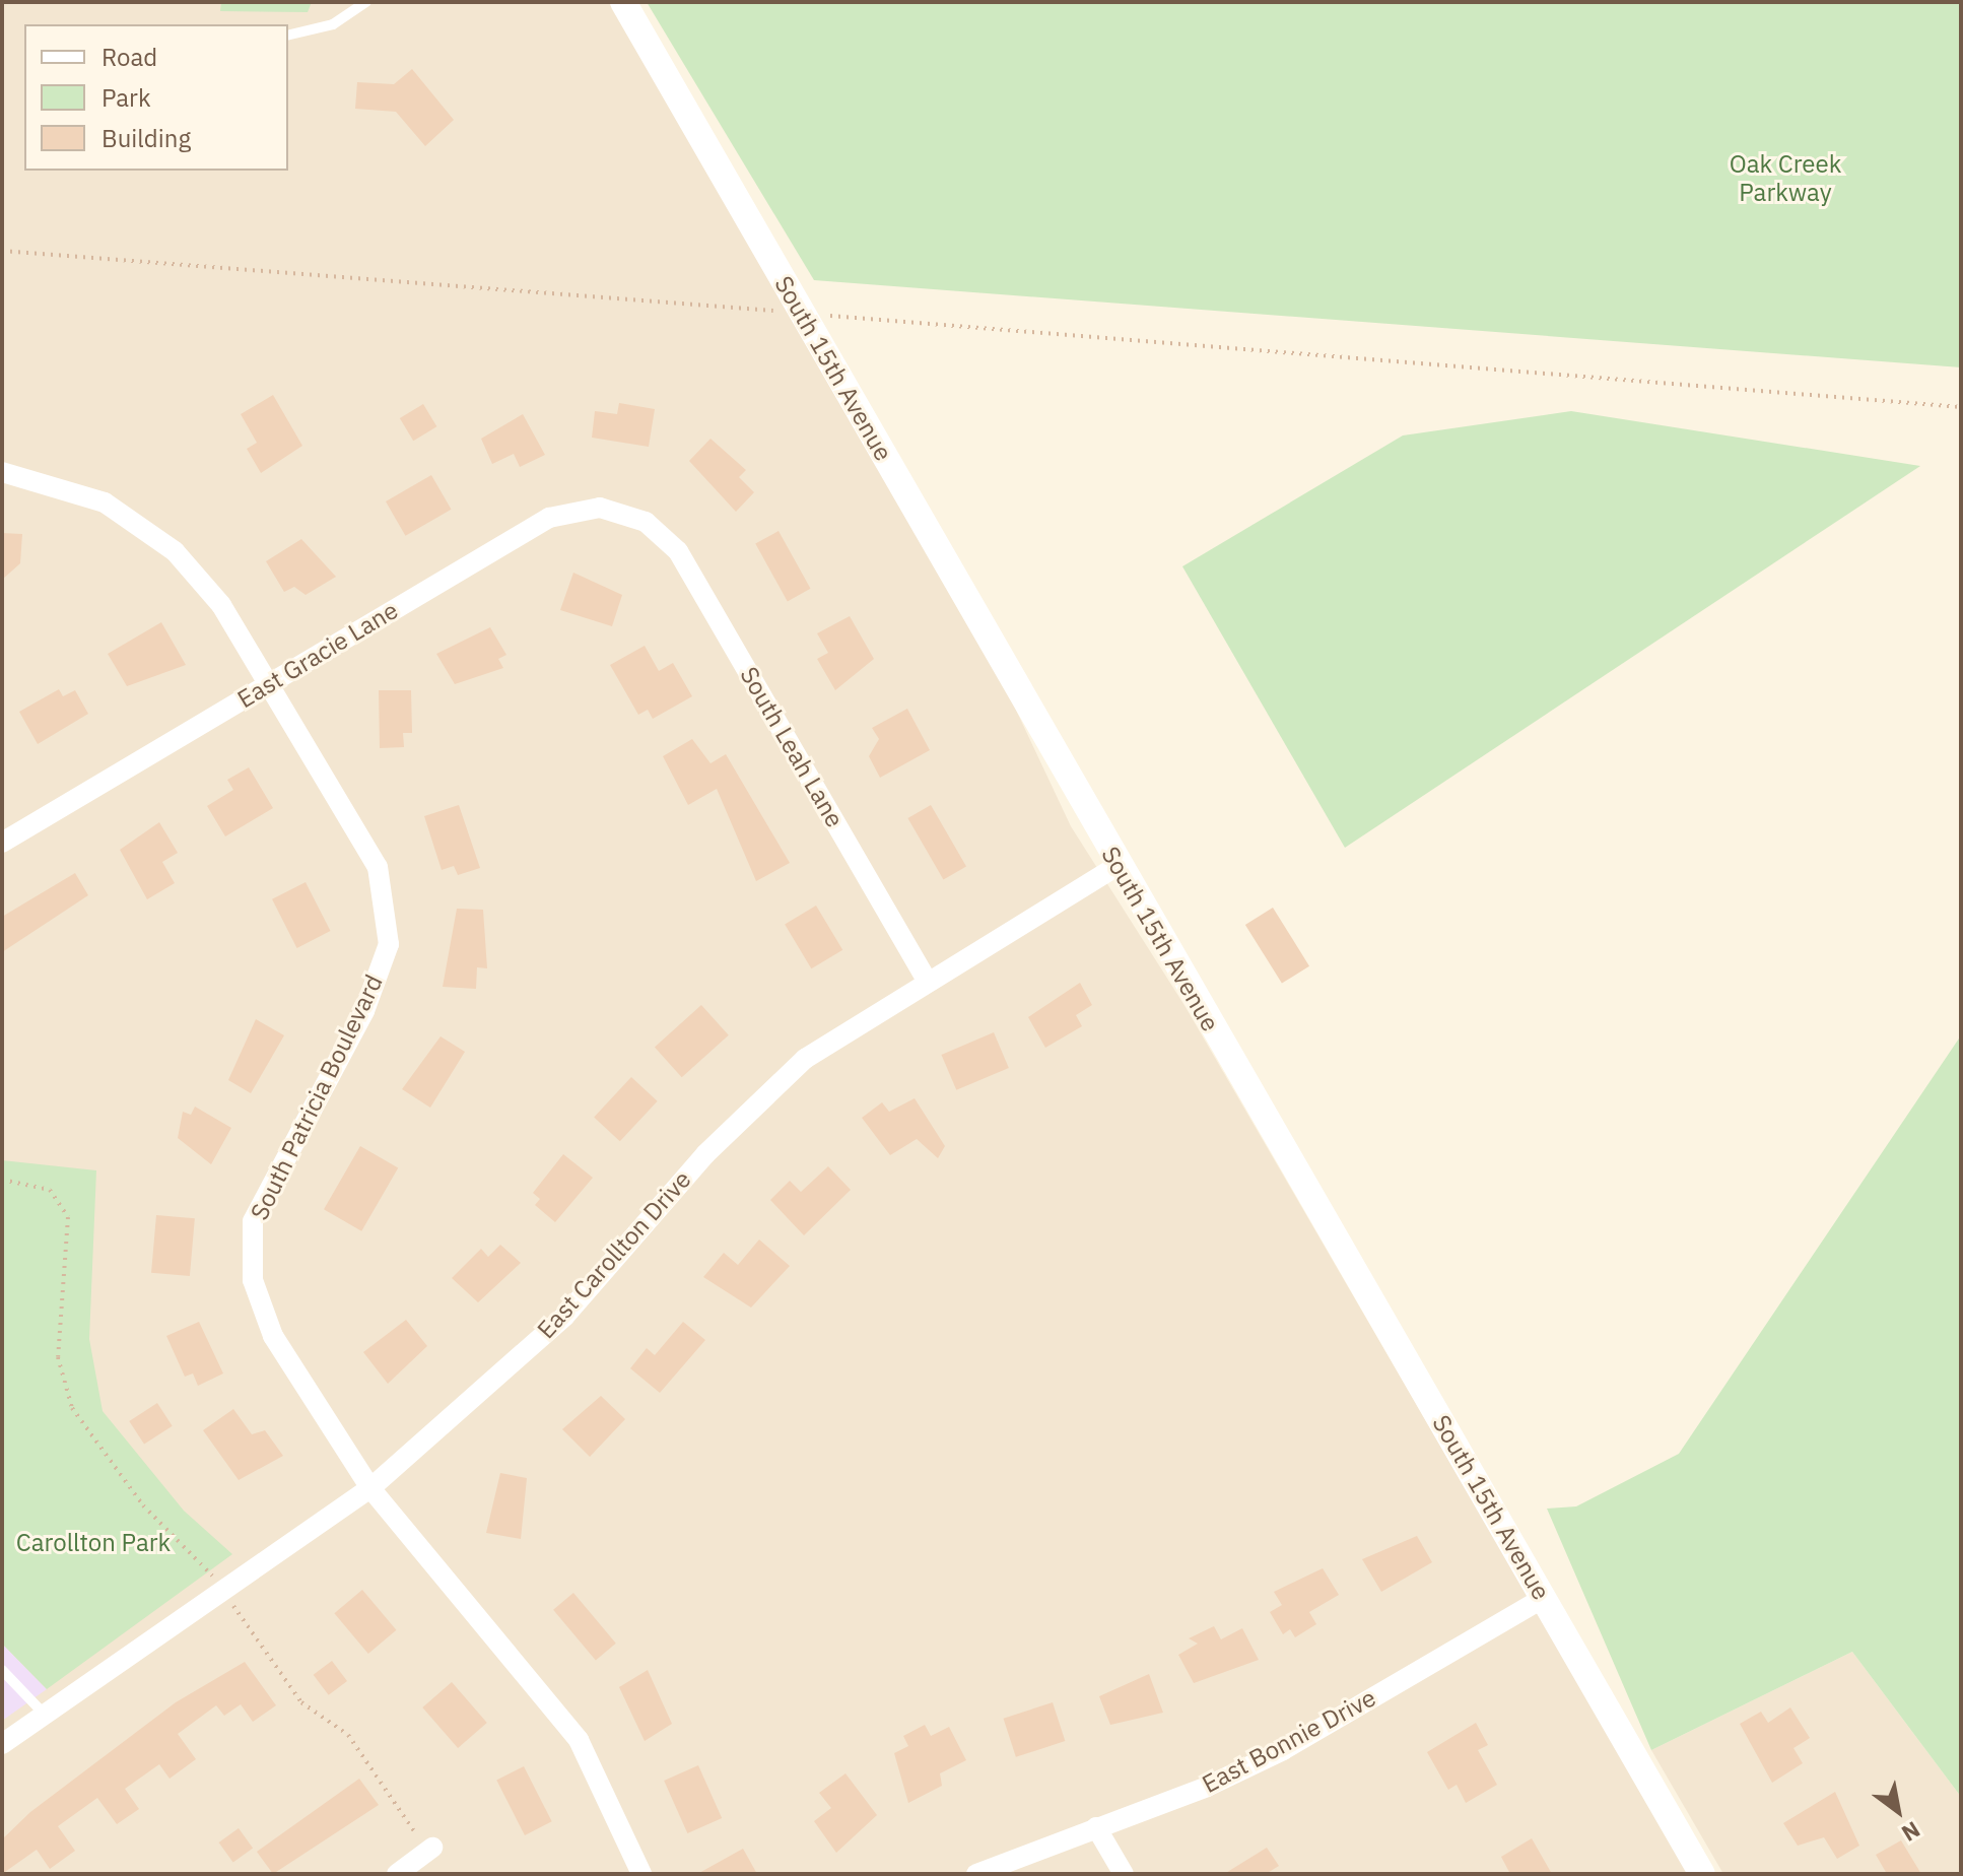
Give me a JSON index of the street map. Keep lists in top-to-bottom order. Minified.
{"streets":{"street":["South 15th Avenue","East Gracie Lane","South Leah Lane","South Patricia Boulevard","East Carollton Drive","East Bonnie Drive"]},"crossings":[["South 15th Avenue","East Carollton Drive"],["South 15th Avenue","East Bonnie Drive"],["East Gracie Lane","South Leah Lane"],["East Gracie Lane","South Patricia Boulevard"],["South Leah Lane","East Carollton Drive"],["South Patricia Boulevard","East Carollton Drive"]],"parks":["Oak Creek Parkway","Carollton Park"],"legend":["Road","Park","Building"],"north":"bottom right"}
